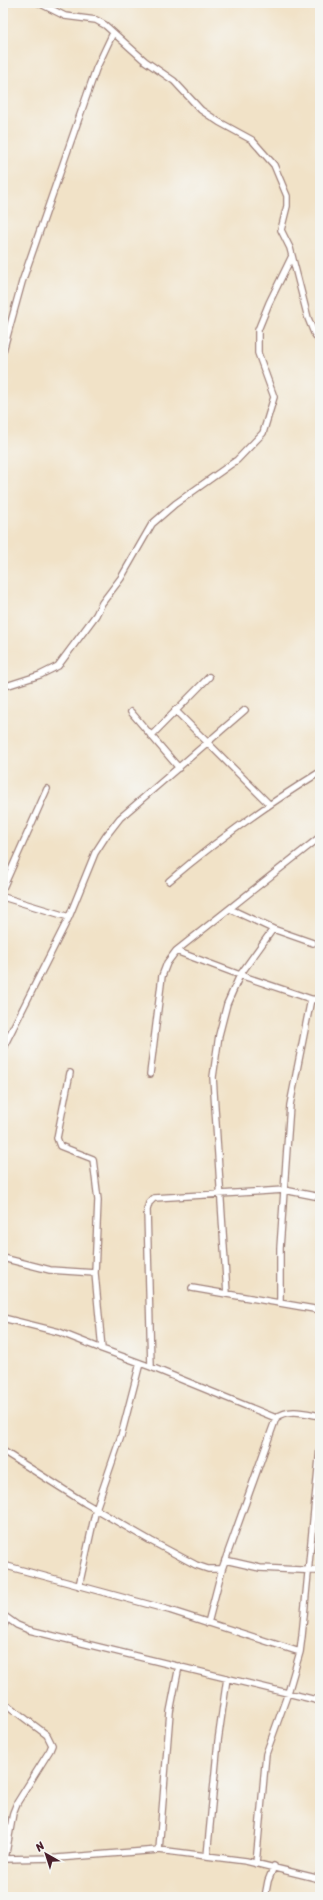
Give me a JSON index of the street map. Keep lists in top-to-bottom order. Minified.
{"north":"top left"}
